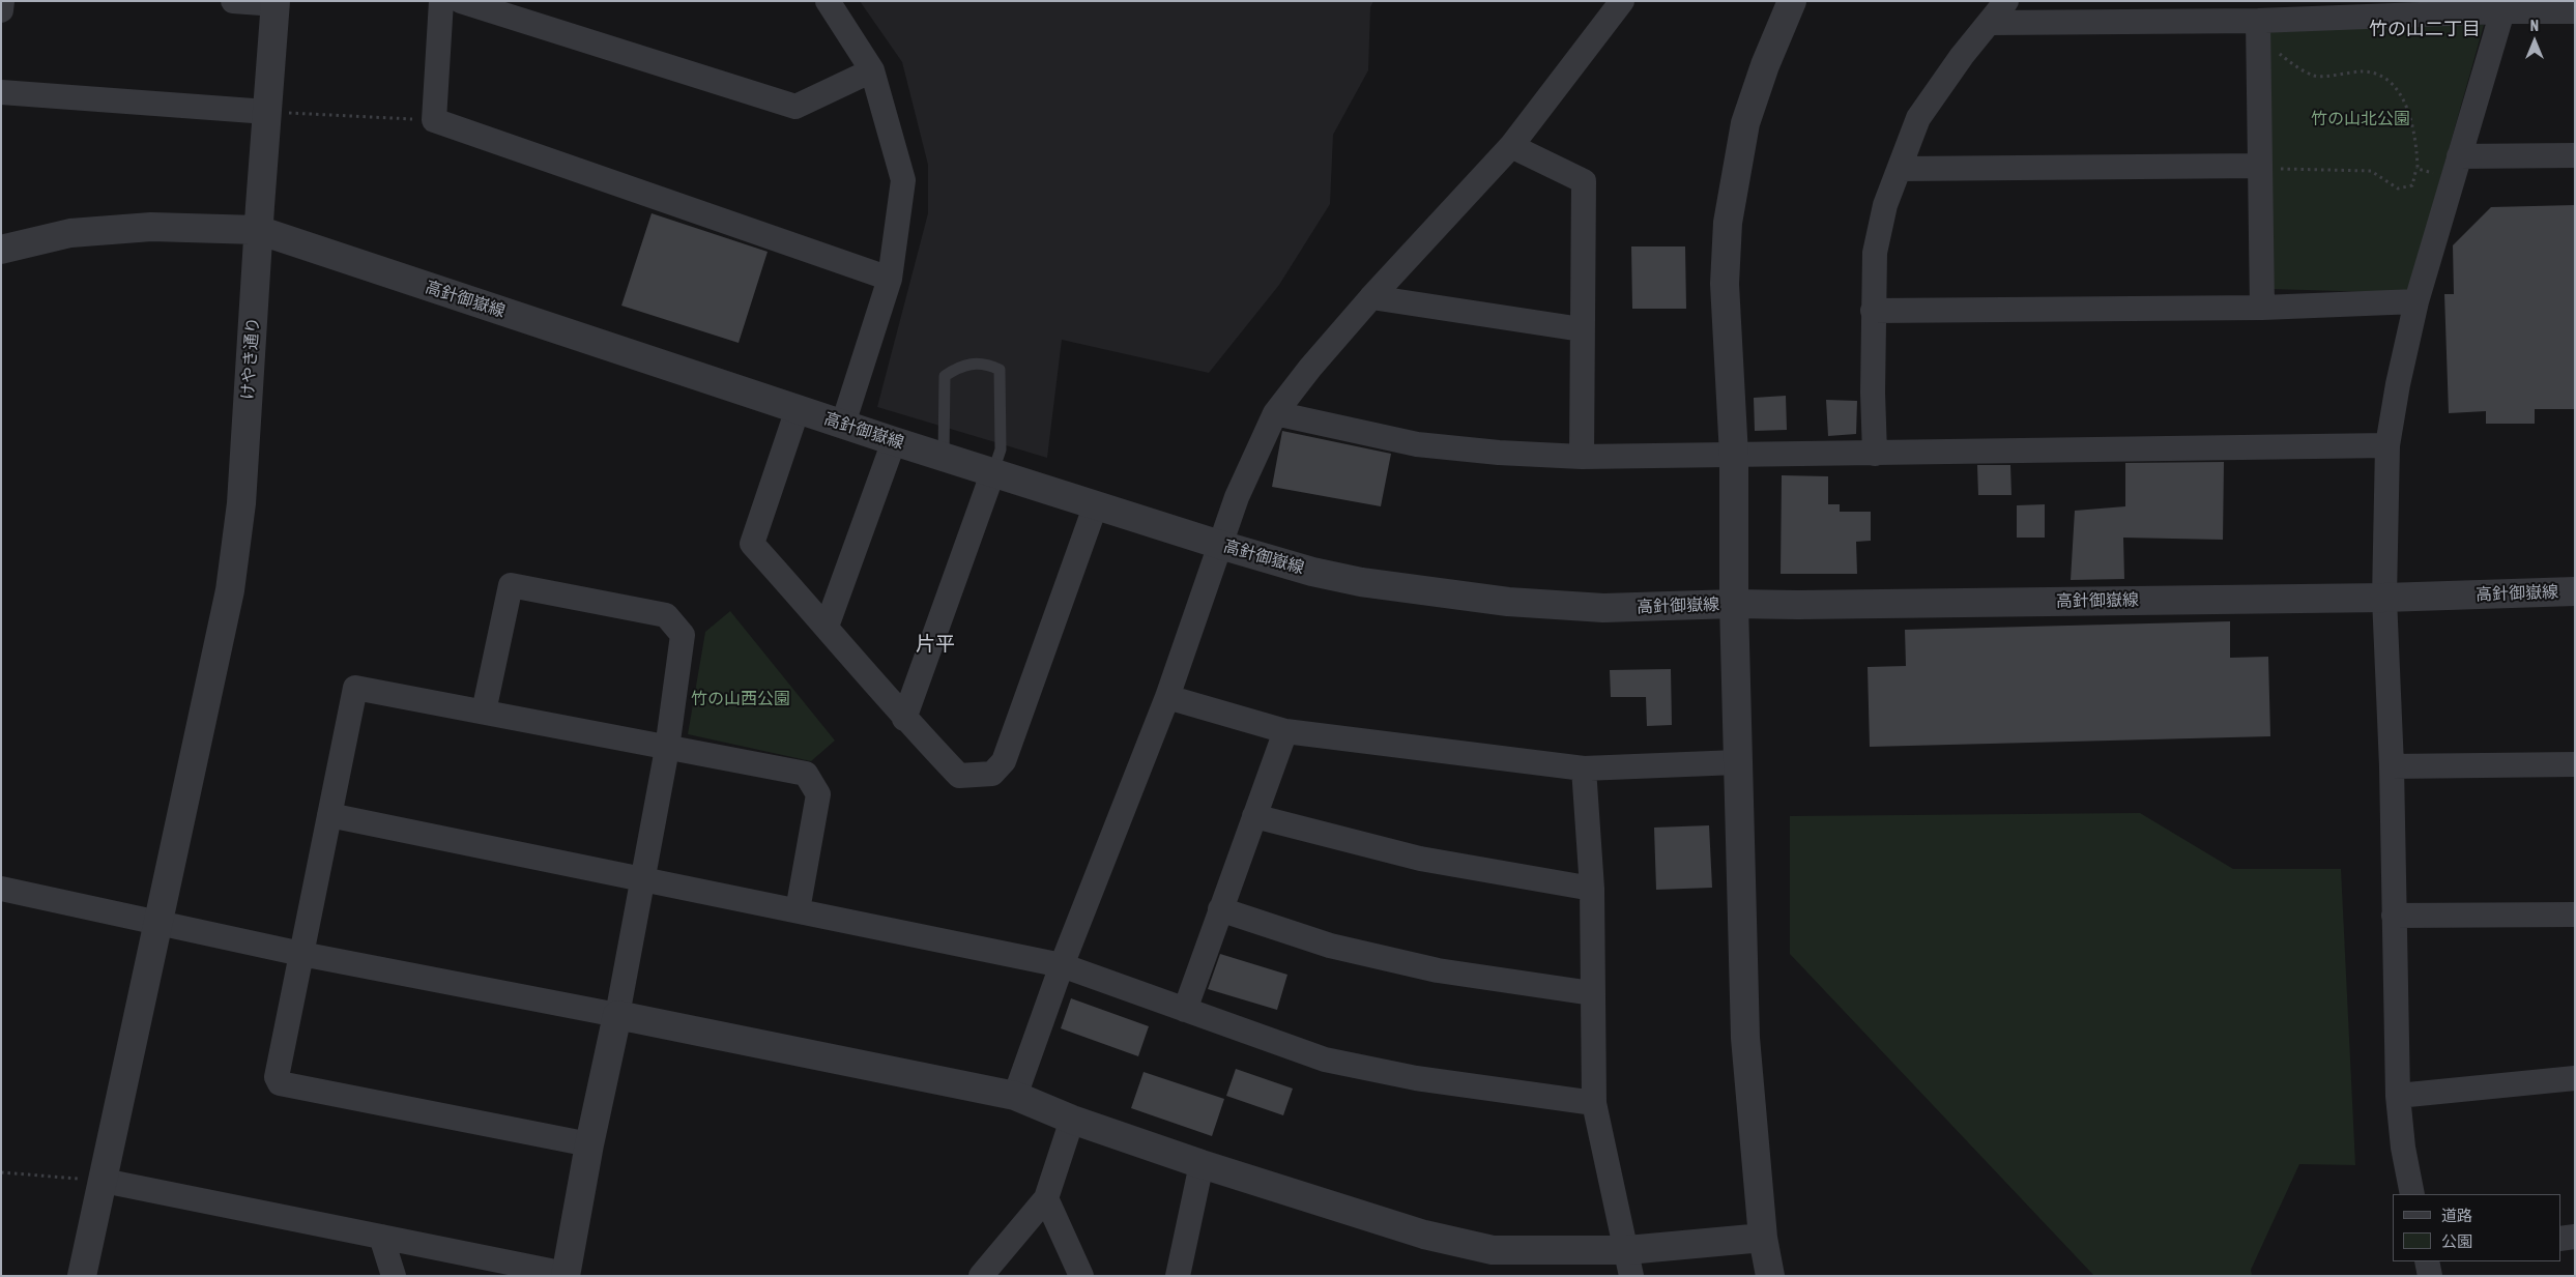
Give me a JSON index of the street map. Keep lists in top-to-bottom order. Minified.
{"streets":{"street":["高針御嶽線","けやき通り"]},"crossings":[["高針御嶽線","けやき通り"]],"districts":["竹の山二丁目","片平"],"parks":["竹の山北公園","竹の山西公園"],"legend":["道路","公園"],"north":"top"}
